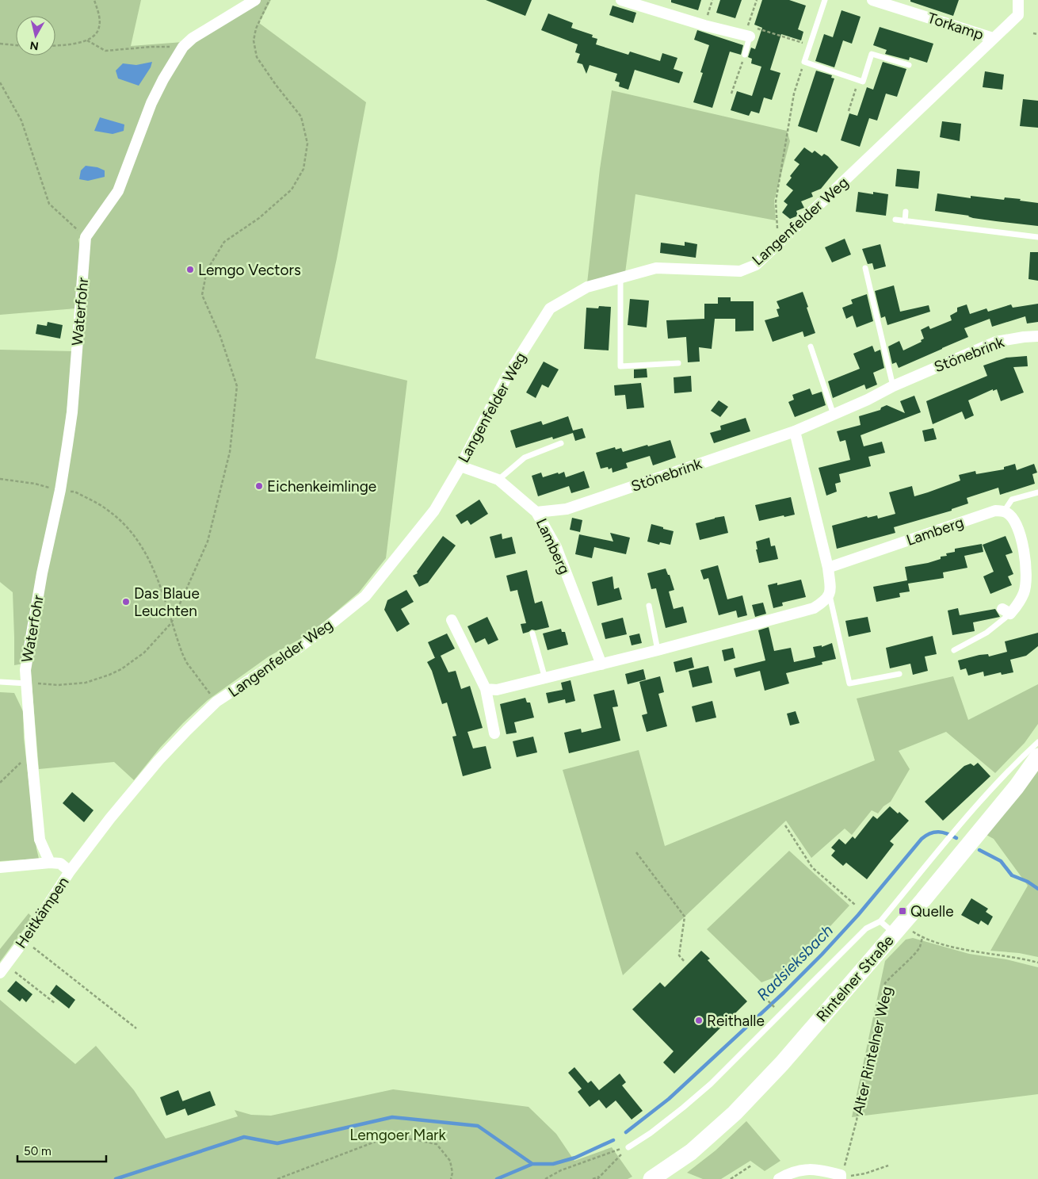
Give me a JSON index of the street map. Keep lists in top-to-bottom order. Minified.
{"streets":{"main road":["Rintelner Straße"],"street":["Torkamp","Langenfelder Weg","Waterfohr","Stönebrink","Lamberg","Heitkämpen"],"path":["Alter Rintelner Weg"]},"crossings":[["Torkamp","Langenfelder Weg"],["Langenfelder Weg","Lamberg"],["Langenfelder Weg","Heitkämpen"],["Stönebrink","Lamberg"]],"water":["Radsieksbach"],"parks":["Lemgoer Mark"],"places":{"other":["Lemgo Vectors","Eichenkeimlinge","Das Blaue Leuchten","Reithalle"],"transit":["Quelle"]},"scale_bar":"50 m","north":"bottom"}
